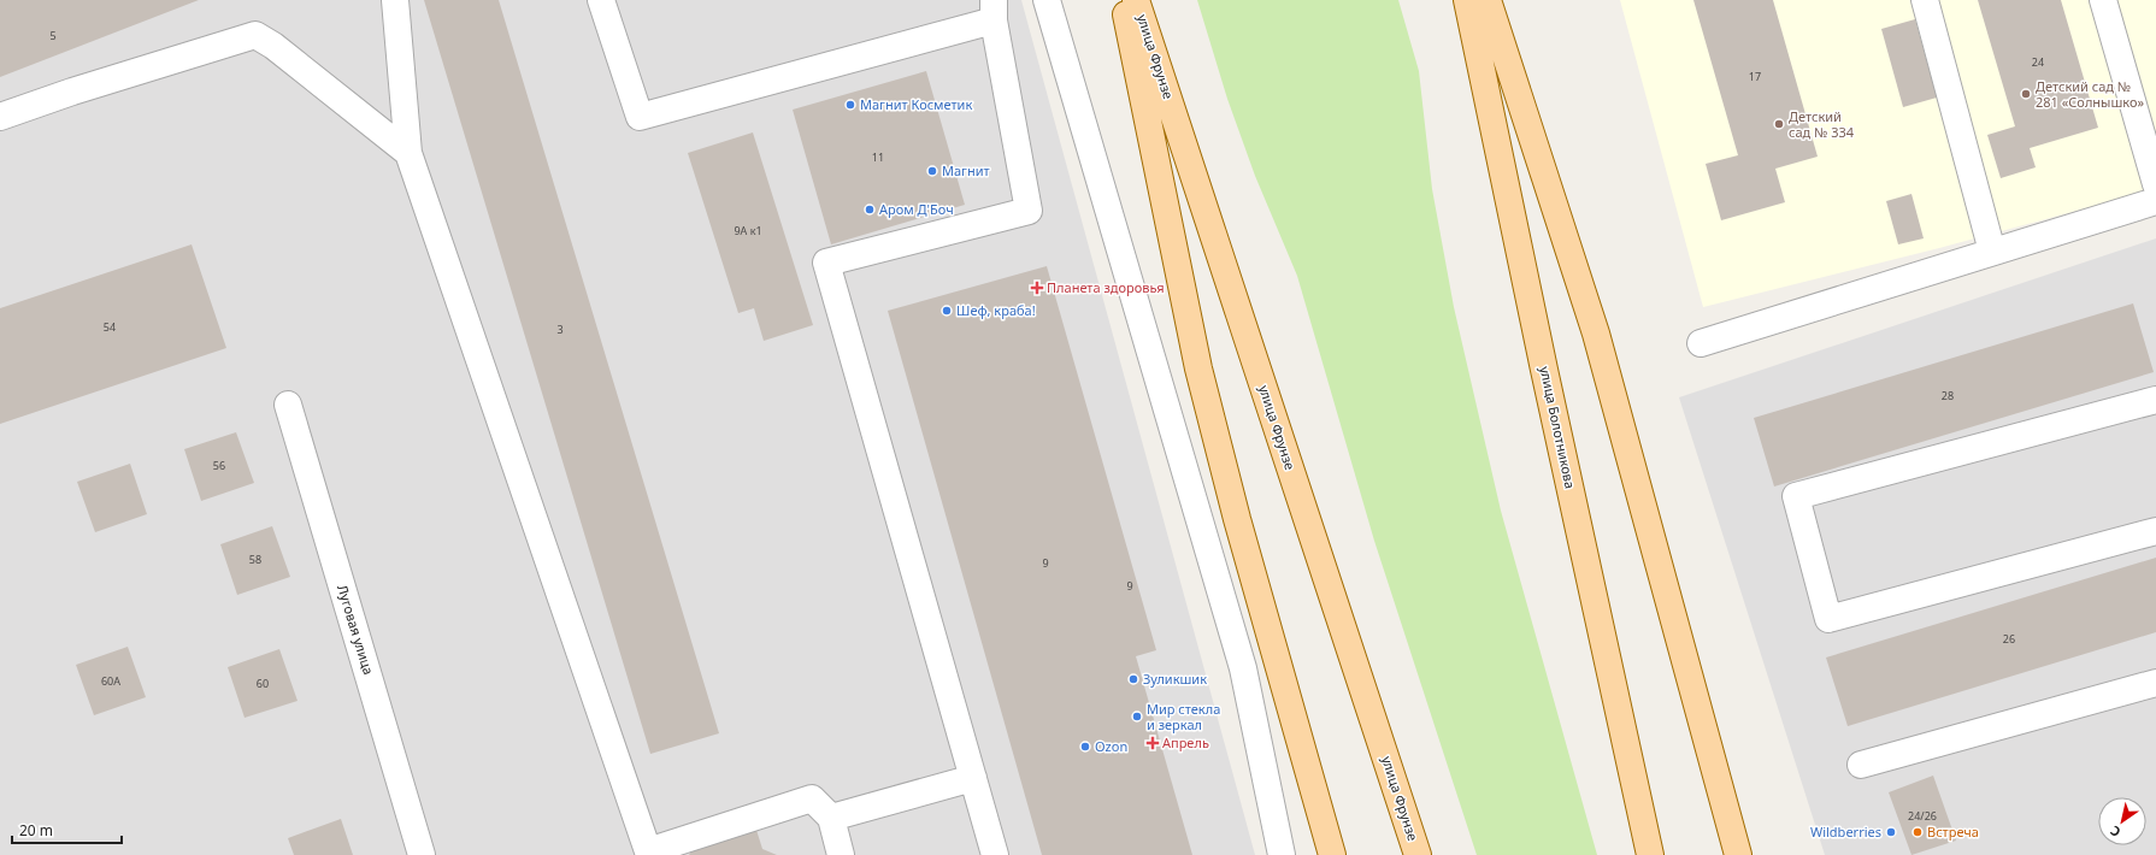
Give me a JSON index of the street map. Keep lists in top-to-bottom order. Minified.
{"streets":{"main road":["улица Фрунзе","улица Болотникова"],"street":["Луговая улица"]},"places":{"other":["Детский сад № 281 «Солнышко»","Магнит Косметик","Детский сад № 334","Магнит","Аром Д'Боч","Шеф, краба!","Зуликшик","Мир стекла и зеркал","Ozon","Wildberries","Встреча"],"health":["Планета здоровья","Апрель"]},"house_numbers":["5","24","17","11","9А к1","54","3","28","56","58","9","9","26","60А","60","24/26"],"scale_bar":"20 m","north":"bottom left"}
